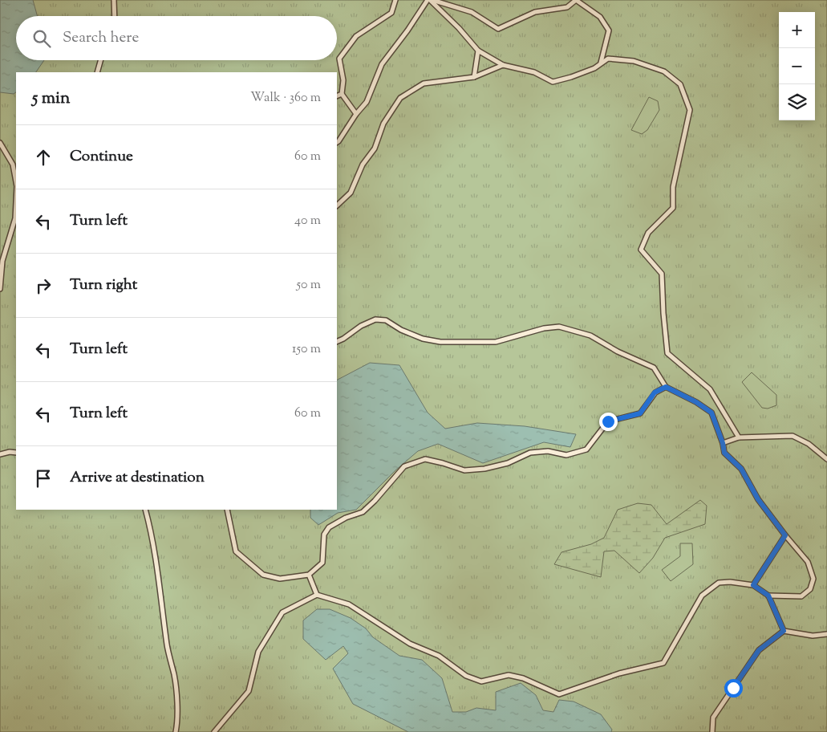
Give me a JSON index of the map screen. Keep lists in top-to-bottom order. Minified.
{"page":{"map_buttons":["+","−"],"search":"Search here","heading":["5 min","Walk · 360 m"],"list":[["Continue","60 m"],["Turn left","40 m"],["Turn right","50 m"],["Turn left","150 m"],["Turn left","60 m"],"Arrive at destination"]}}
